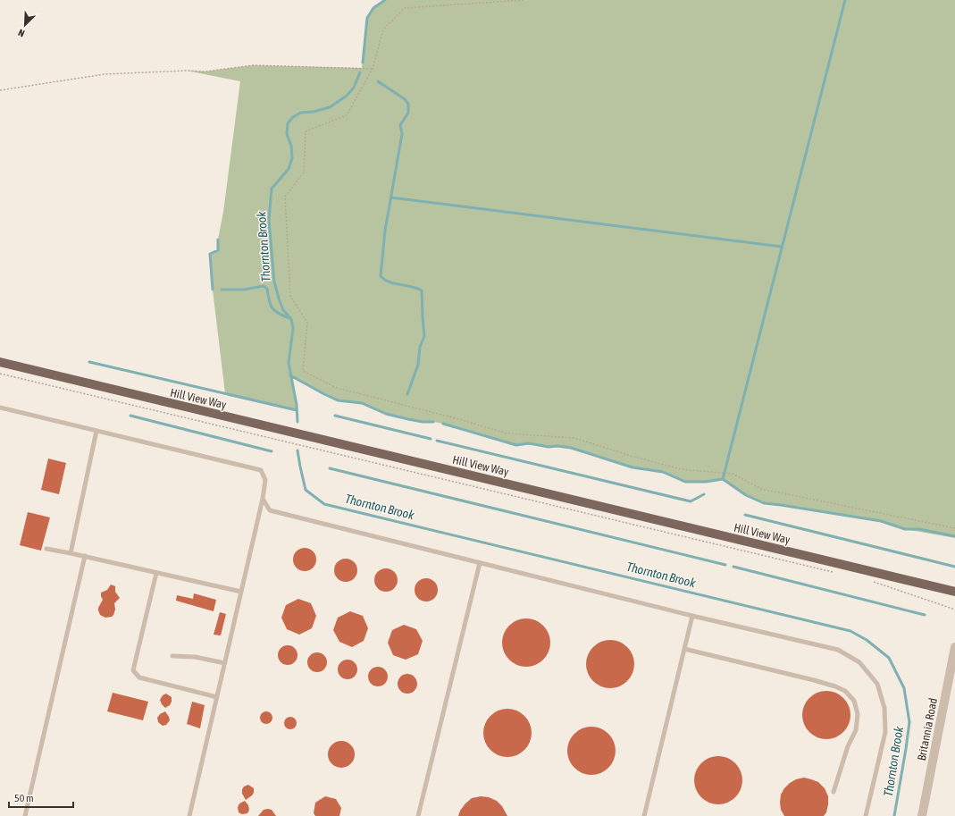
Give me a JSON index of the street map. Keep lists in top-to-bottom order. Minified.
{"streets":{"main road":["Hill View Way"],"street":["Britannia Road"]},"water":["Thornton Brook"],"scale_bar":"50 m","north":"bottom left"}
